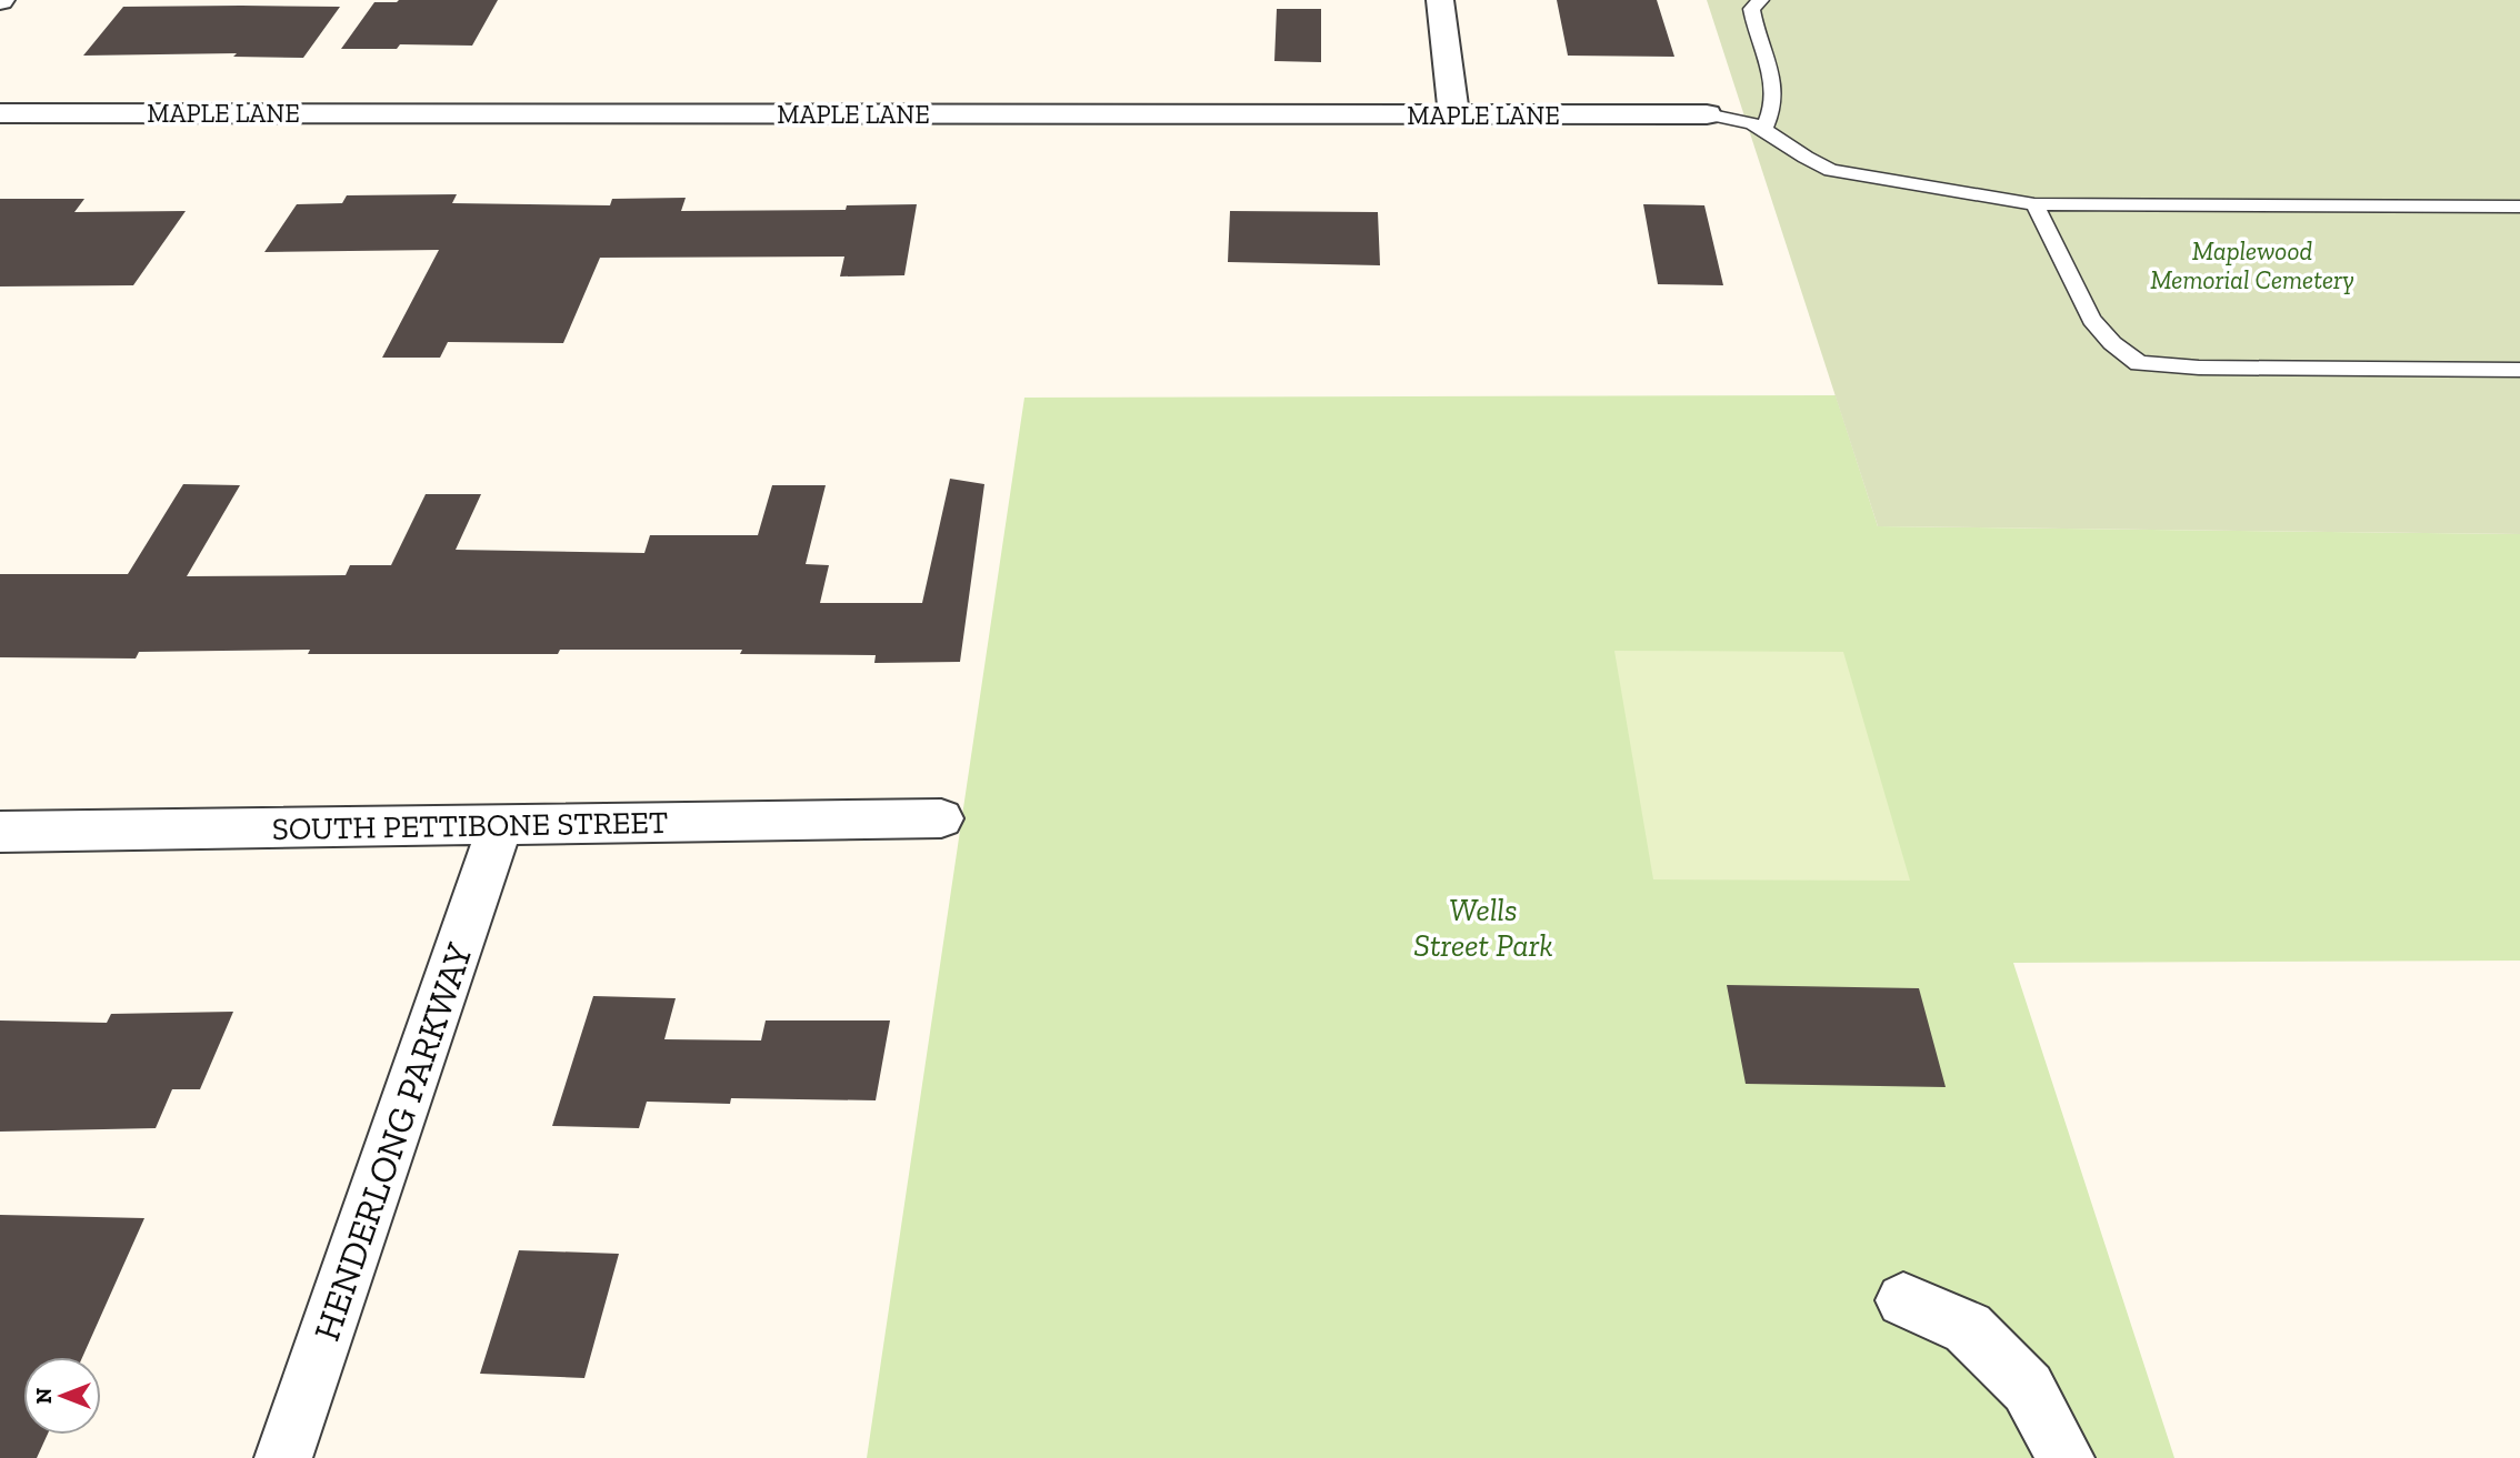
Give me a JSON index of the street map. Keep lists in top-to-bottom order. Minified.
{"streets":{"street":["MAPLE LANE","SOUTH PETTIBONE STREET","HENDERLONG PARKWAY"]},"crossings":[["SOUTH PETTIBONE STREET","HENDERLONG PARKWAY"]],"parks":["Maplewood Memorial Cemetery","Wells Street Park"],"north":"left"}
